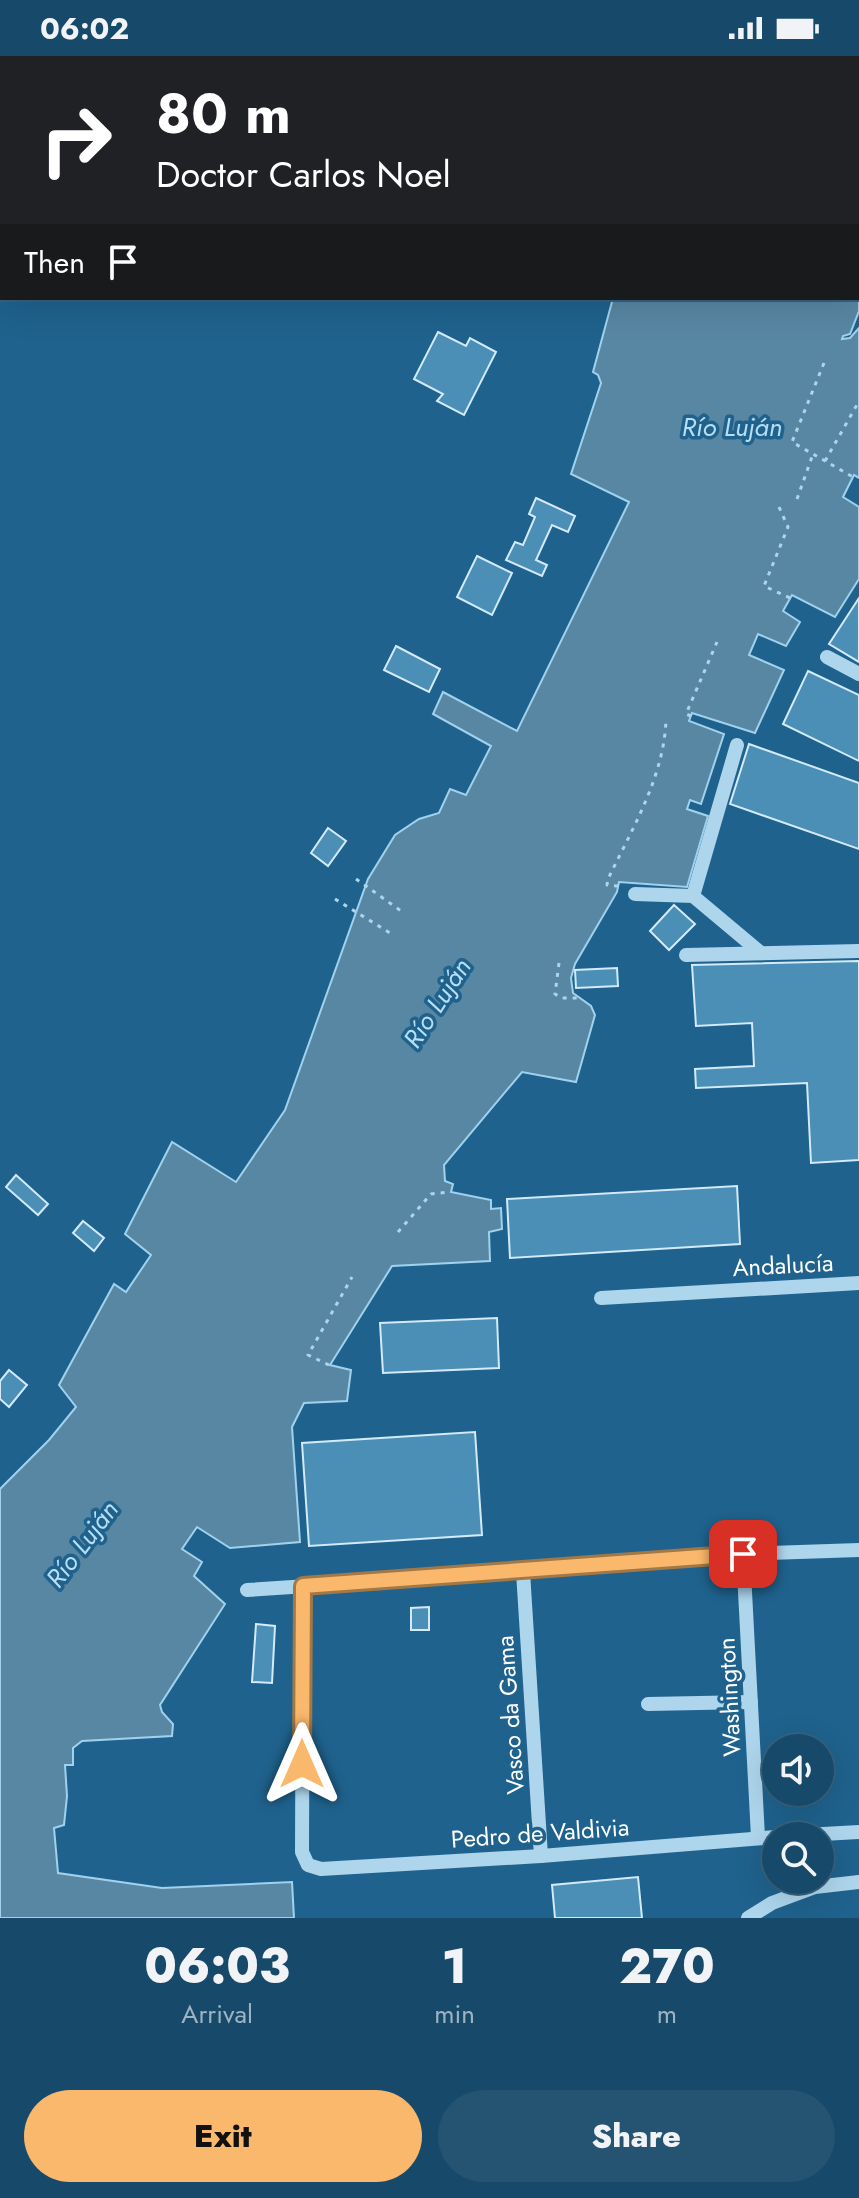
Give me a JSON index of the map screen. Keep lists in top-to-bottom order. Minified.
{"streets":{"street":["Andalucía","Washington","Vasco da Gama","Pedro de Valdivia"]},"crossings":[["Washington","Pedro de Valdivia"],["Vasco da Gama","Pedro de Valdivia"]],"water":["Río Luján"],"page":{"status":"06:02","turn":["80 m","Doctor Carlos Noel"],"then":"Then","eta":["06:03","Arrival","1","min","270","m"],"buttons":["Exit","Share"]}}
